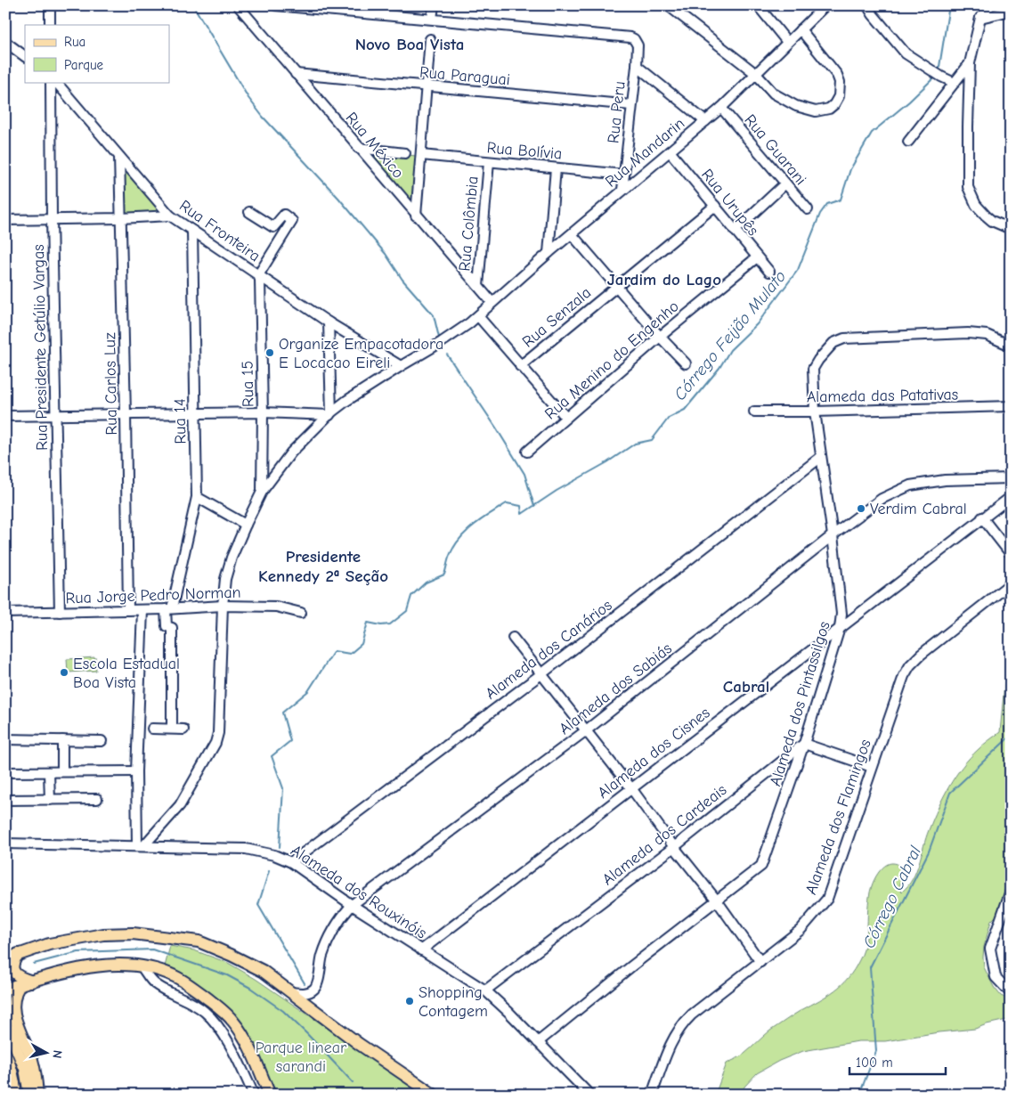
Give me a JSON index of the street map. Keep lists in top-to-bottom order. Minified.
{"streets":{"street":["Rua Paraguai","Rua Peru","Rua México","Rua Guarani","Rua Bolívia","Rua Mandarin","Rua Urupês","Rua Colômbia","Rua Fronteira","Rua Senzala","Rua Presidente Getúlio Vargas","Rua Menino do Engenho","Rua Carlos Luz","Rua 15","Alameda das Patativas","Rua 14","Rua Jorge Pedro Norman","Alameda dos Canários","Alameda dos Sabiás","Alameda dos Pintassilgos","Alameda dos Cisnes","Alameda dos Flamingos","Alameda dos Cardeais","Alameda dos Rouxinóis"]},"crossings":[["Rua Paraguai","Rua Peru"],["Rua Paraguai","Rua México"],["Rua Peru","Rua Bolívia"],["Rua Peru","Rua Mandarin"],["Rua México","Rua Mandarin"],["Rua México","Rua Colômbia"],["Rua Guarani","Rua Mandarin"],["Rua Bolívia","Rua Colômbia"],["Rua Mandarin","Rua Urupês"],["Rua Mandarin","Rua Fronteira"],["Rua Mandarin","Rua 15"],["Rua Urupês","Rua Senzala"],["Rua Urupês","Rua Menino do Engenho"],["Rua Fronteira","Rua Carlos Luz"],["Rua Fronteira","Rua 15"],["Rua Fronteira","Rua 14"],["Rua Presidente Getúlio Vargas","Rua Jorge Pedro Norman"],["Rua Carlos Luz","Rua Jorge Pedro Norman"],["Alameda das Patativas","Alameda dos Pintassilgos"],["Rua 14","Rua Jorge Pedro Norman"],["Alameda dos Canários","Alameda dos Pintassilgos"],["Alameda dos Canários","Alameda dos Rouxinóis"],["Alameda dos Sabiás","Alameda dos Pintassilgos"],["Alameda dos Sabiás","Alameda dos Rouxinóis"],["Alameda dos Pintassilgos","Alameda dos Cisnes"],["Alameda dos Pintassilgos","Alameda dos Cardeais"],["Alameda dos Pintassilgos","Alameda dos Rouxinóis"],["Alameda dos Cisnes","Alameda dos Rouxinóis"],["Alameda dos Cardeais","Alameda dos Rouxinóis"]],"districts":["Novo Boa Vista","Jardim do Lago","Presidente Kennedy 2ª Seção","Cabral"],"water":["Córrego Feijão Mulato","Córrego Cabral"],"parks":["Parque linear sarandi"],"places":["Organize Empacotadora E Locacao Eireli","Verdim Cabral","Escola Estadual Boa Vista","Shopping Contagem"],"legend":["Rua","Parque"],"scale_bar":"100 m","north":"right"}
